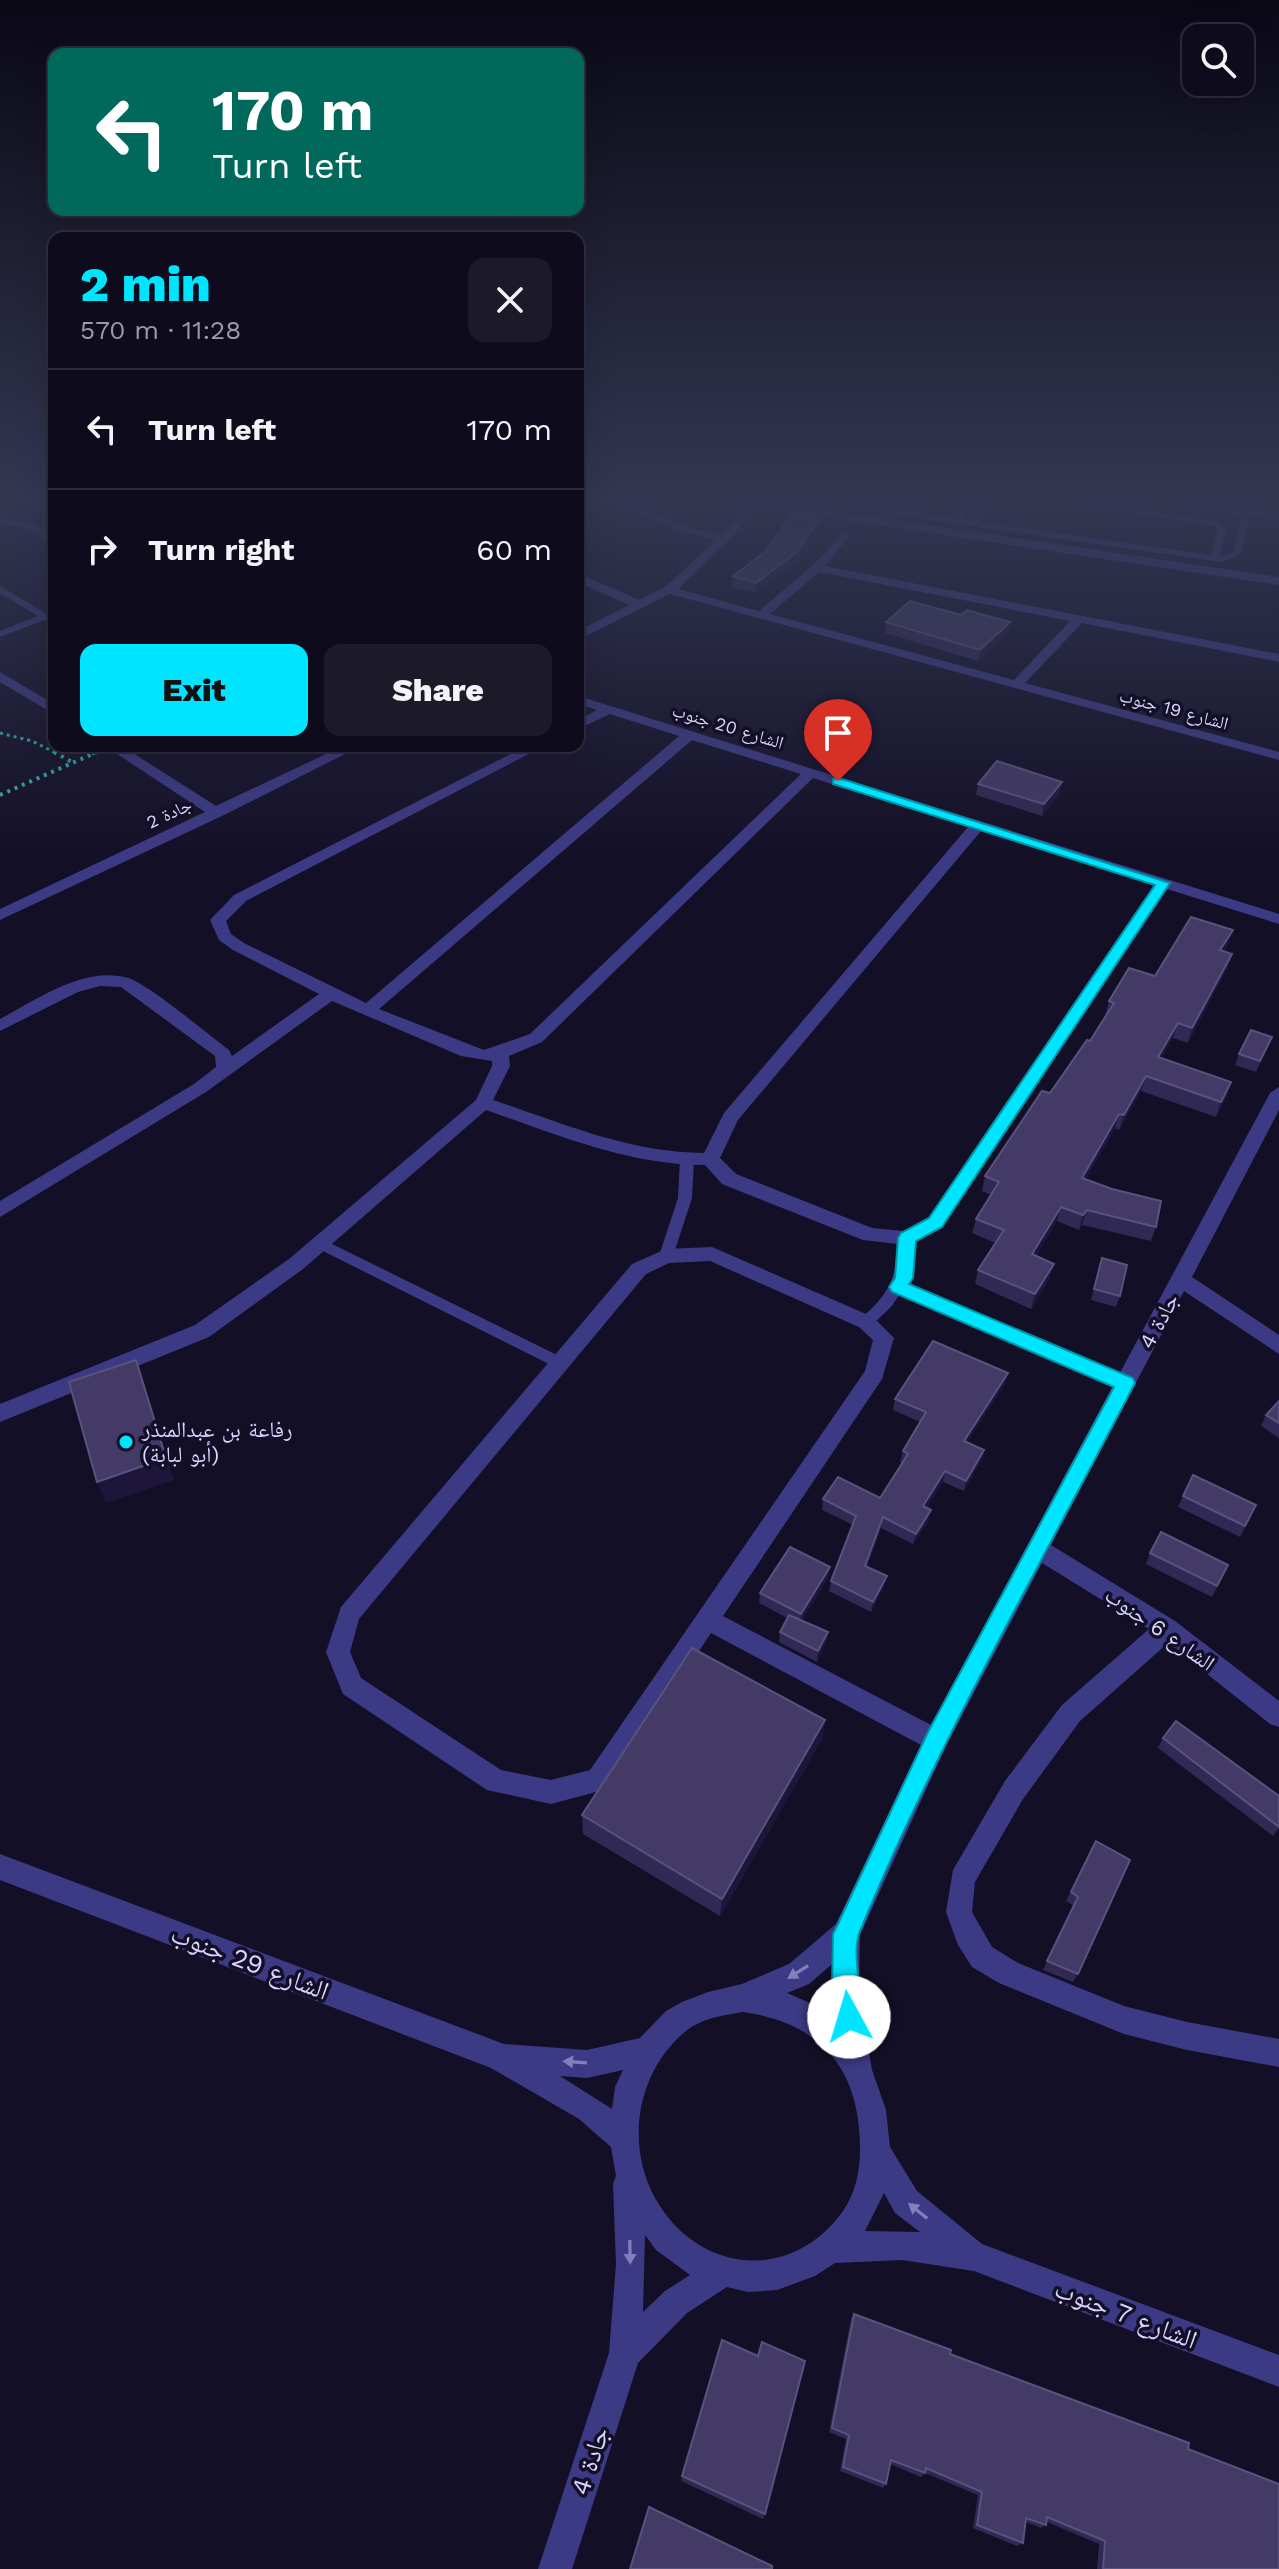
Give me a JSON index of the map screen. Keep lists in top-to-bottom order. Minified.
{"streets":{"street":["الشارع 19 جنوب","الشارع 20 جنوب","جادة 2","جادة 4","الشارع 6 جنوب","الشارع 29 جنوب","الشارع 7 جنوب"]},"crossings":[["جادة 4","الشارع 6 جنوب"],["جادة 4","الشارع 29 جنوب"],["جادة 4","الشارع 7 جنوب"],["الشارع 29 جنوب","الشارع 7 جنوب"]],"places":["رفاعة بن عبدالمنذر (أبو لبابة)"],"page":{"turn":["170 m","Turn left"],"heading":["2 min","570 m · 11:28"],"list":[{"name":"Turn left","value":"170 m"},{"name":"Turn right","value":"60 m"}],"buttons":["Exit","Share"]}}
